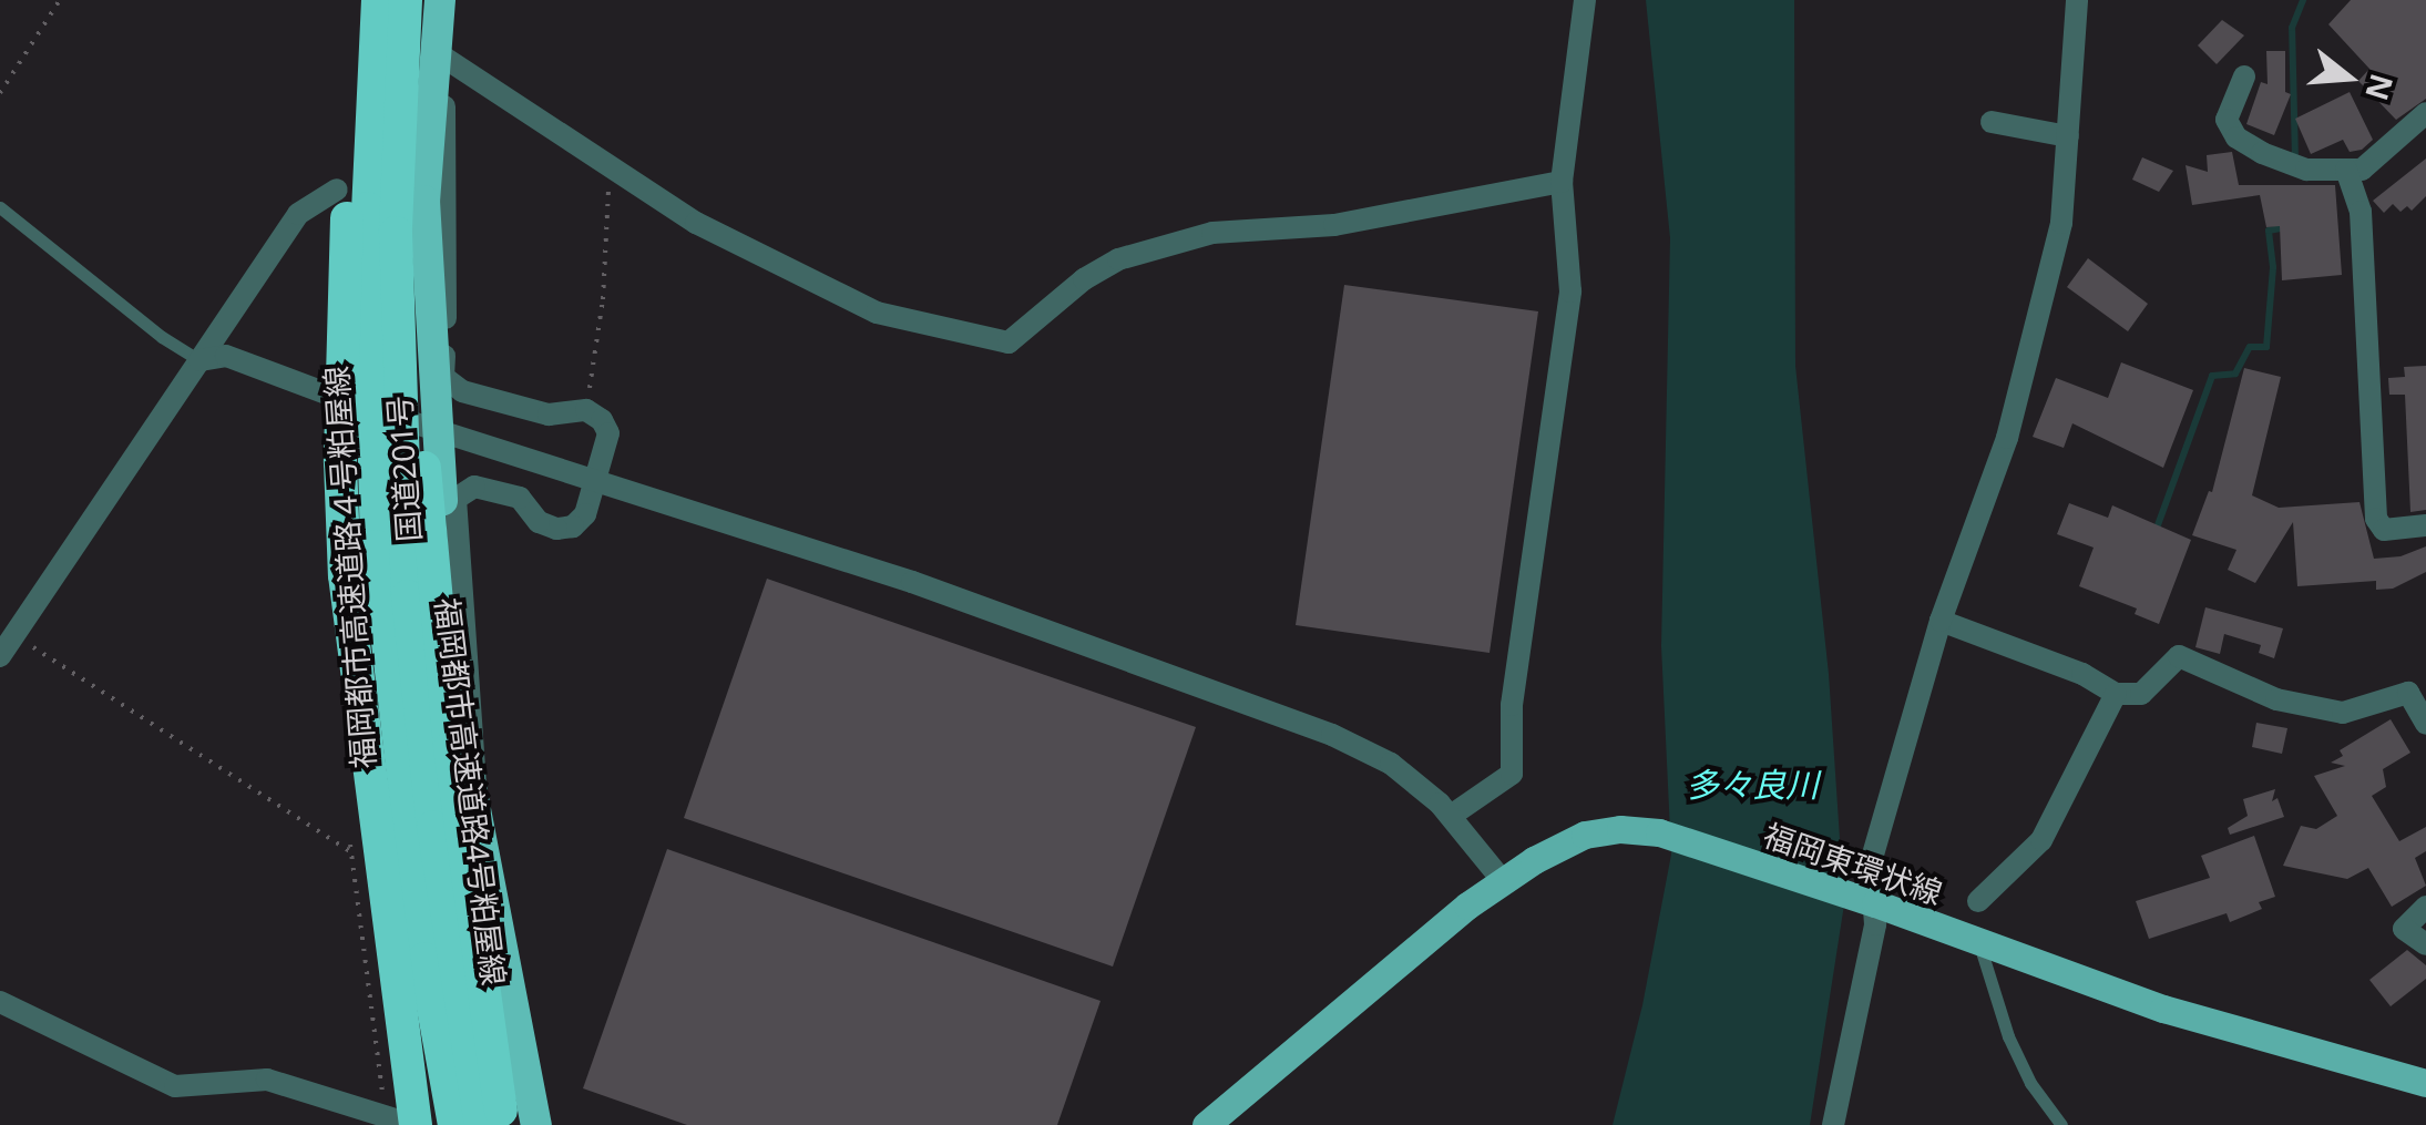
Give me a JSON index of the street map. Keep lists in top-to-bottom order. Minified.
{"streets":{"highway":["国道201号","福岡都市高速道路４号粕屋線","福岡都市高速道路4号粕屋線"],"main road":["福岡東環状線"]},"crossings":[["国道201号","福岡都市高速道路４号粕屋線"]],"water":["多々良川"],"north":"right"}
